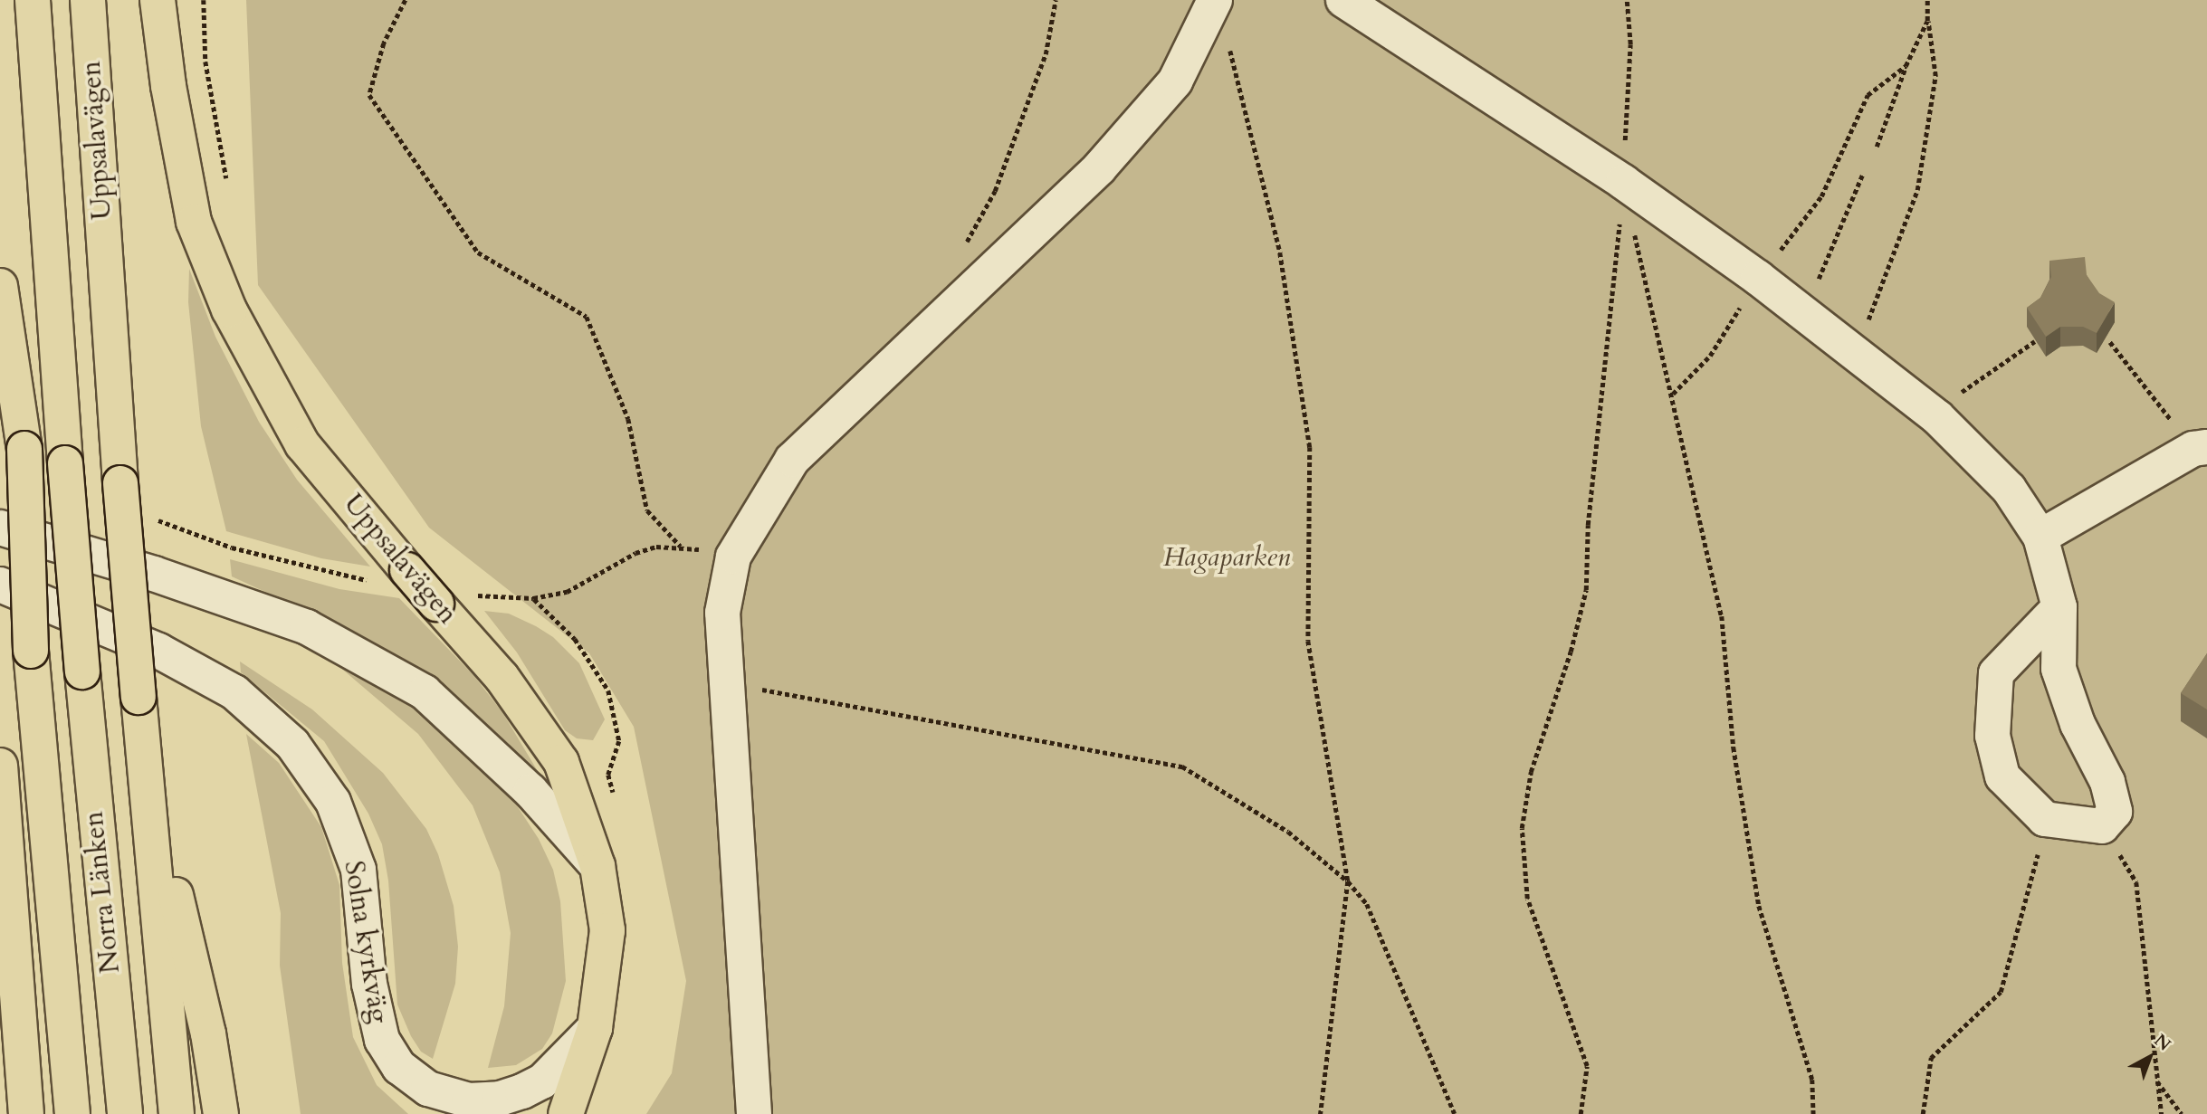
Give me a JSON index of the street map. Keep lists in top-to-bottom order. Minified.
{"streets":{"main road":["Uppsalavägen","Norra Länken"],"street":["Solna kyrkväg"]},"crossings":[["Uppsalavägen","Norra Länken"],["Uppsalavägen","Solna kyrkväg"]],"parks":["Hagaparken"],"north":"top right"}
